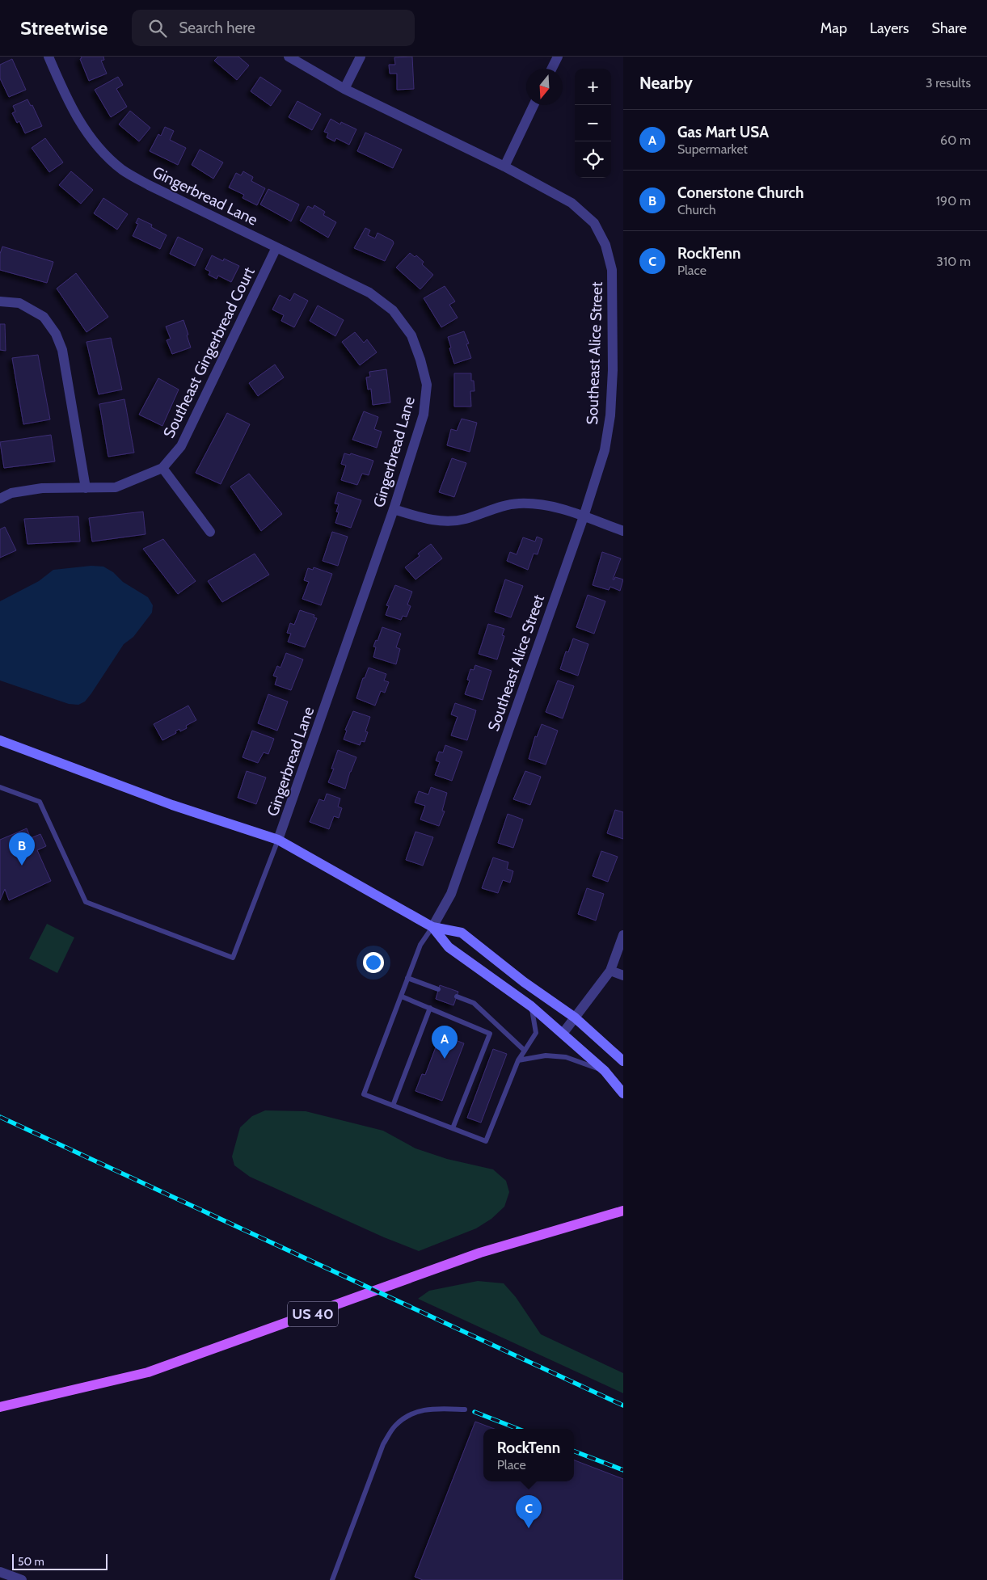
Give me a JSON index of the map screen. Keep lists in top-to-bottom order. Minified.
{"streets":{"main road":["US 40"],"street":["Gingerbread Lane","Southeast Gingerbread Court","Southeast Alice Street"]},"crossings":[["Gingerbread Lane","Southeast Gingerbread Court"]],"scale_bar":"50 m","north":"bottom","page":{"header":"Streetwise","search":"Search here","nav":["Map","Layers","Share"],"heading":["Nearby","3 results"],"map_buttons":["+","−"],"list":[{"mark":"A","name":"Gas Mart USA","note":"Supermarket","value":"60 m"},{"mark":"B","name":"Conerstone Church","note":"Church","value":"190 m"},{"mark":"C","name":"RockTenn","note":"Place","value":"310 m"}],"pins":["B","A","C"],"popup":["RockTenn","Place"],"scale":"50 m"}}
